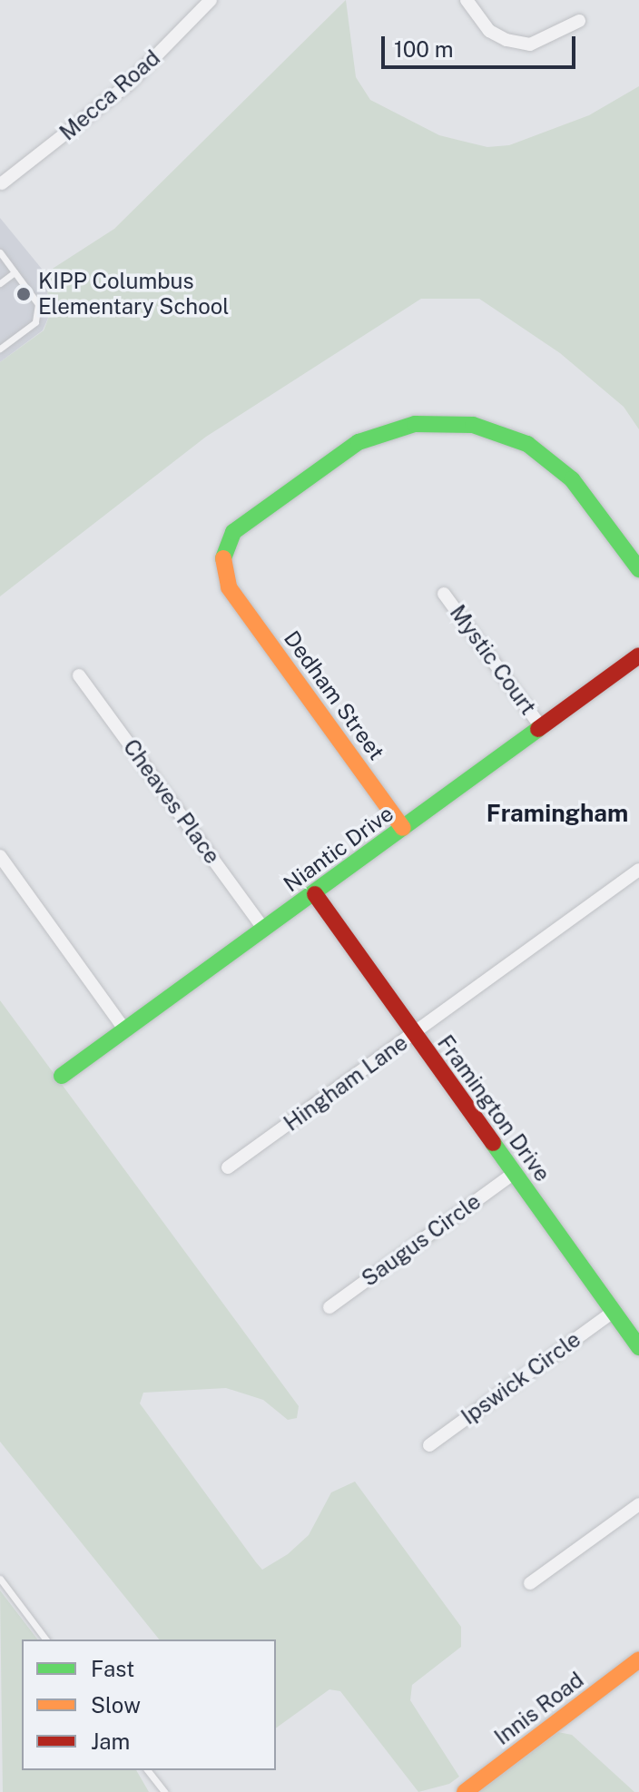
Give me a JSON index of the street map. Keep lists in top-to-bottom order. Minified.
{"streets":{"street":["Mecca Road","Mystic Court","Dedham Street","Cheaves Place","Niantic Drive","Hingham Lane","Framington Drive","Saugus Circle","Ipswick Circle","Innis Road"]},"crossings":[["Mystic Court","Niantic Drive"],["Dedham Street","Niantic Drive"],["Cheaves Place","Niantic Drive"],["Niantic Drive","Framington Drive"],["Hingham Lane","Framington Drive"],["Framington Drive","Saugus Circle"],["Framington Drive","Ipswick Circle"]],"districts":["Framingham"],"places":["KIPP Columbus Elementary School"],"legend":["Fast","Slow","Jam"],"scale_bar":"100 m"}
